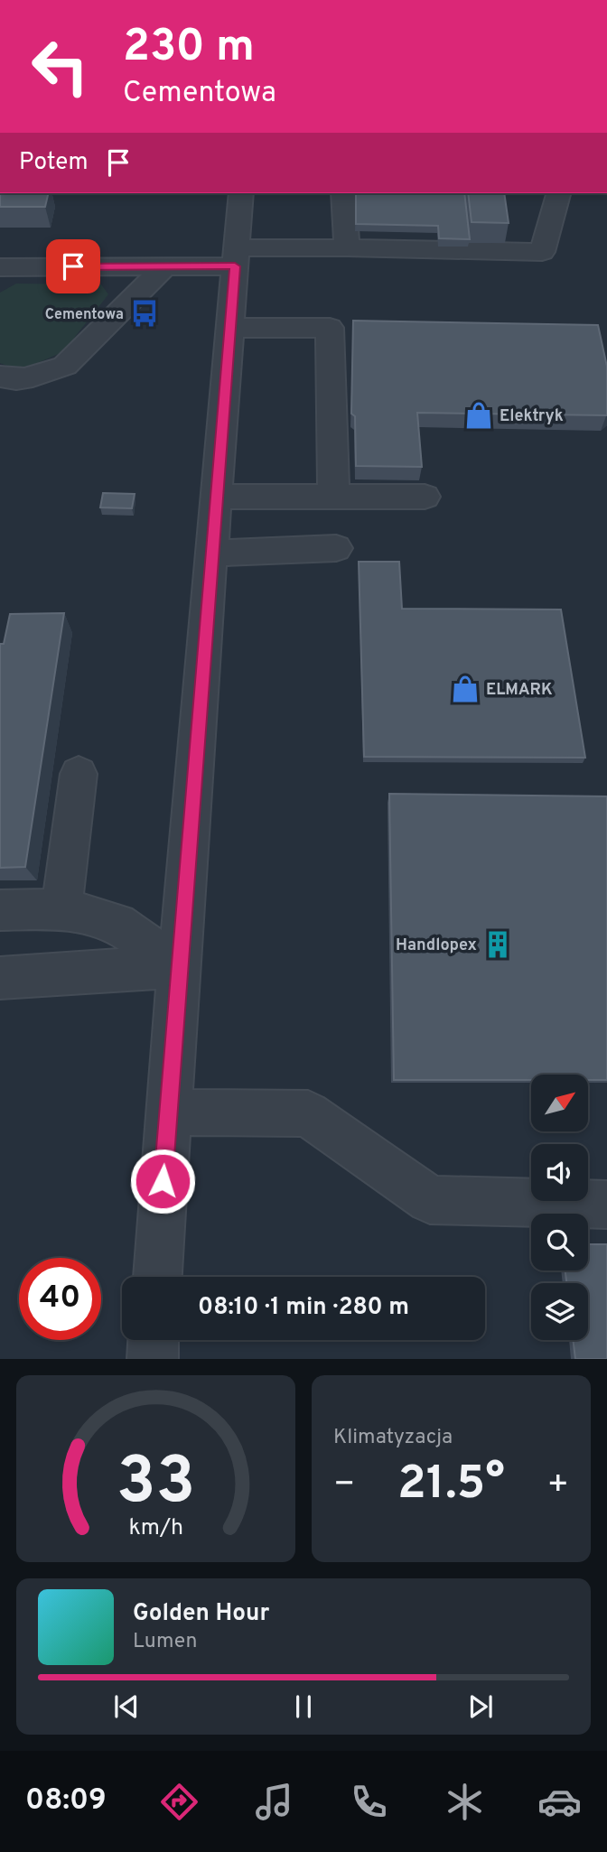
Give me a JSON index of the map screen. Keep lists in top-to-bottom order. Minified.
{"places":{"bus stop":["Cementowa"],"shop":["Elektryk","ELMARK"],"building":["Handlopex"]},"north":"top right","page":{"turn":["230 m","Cementowa"],"then":"Potem","limit":"40","trip":"08:10 · 1 min · 280 m","tile":"Klimatyzacja","heat":["−","21.5°","+"],"song":["Golden Hour","Lumen"],"tabs":"08:09","gauge":["33","km/h"]}}
